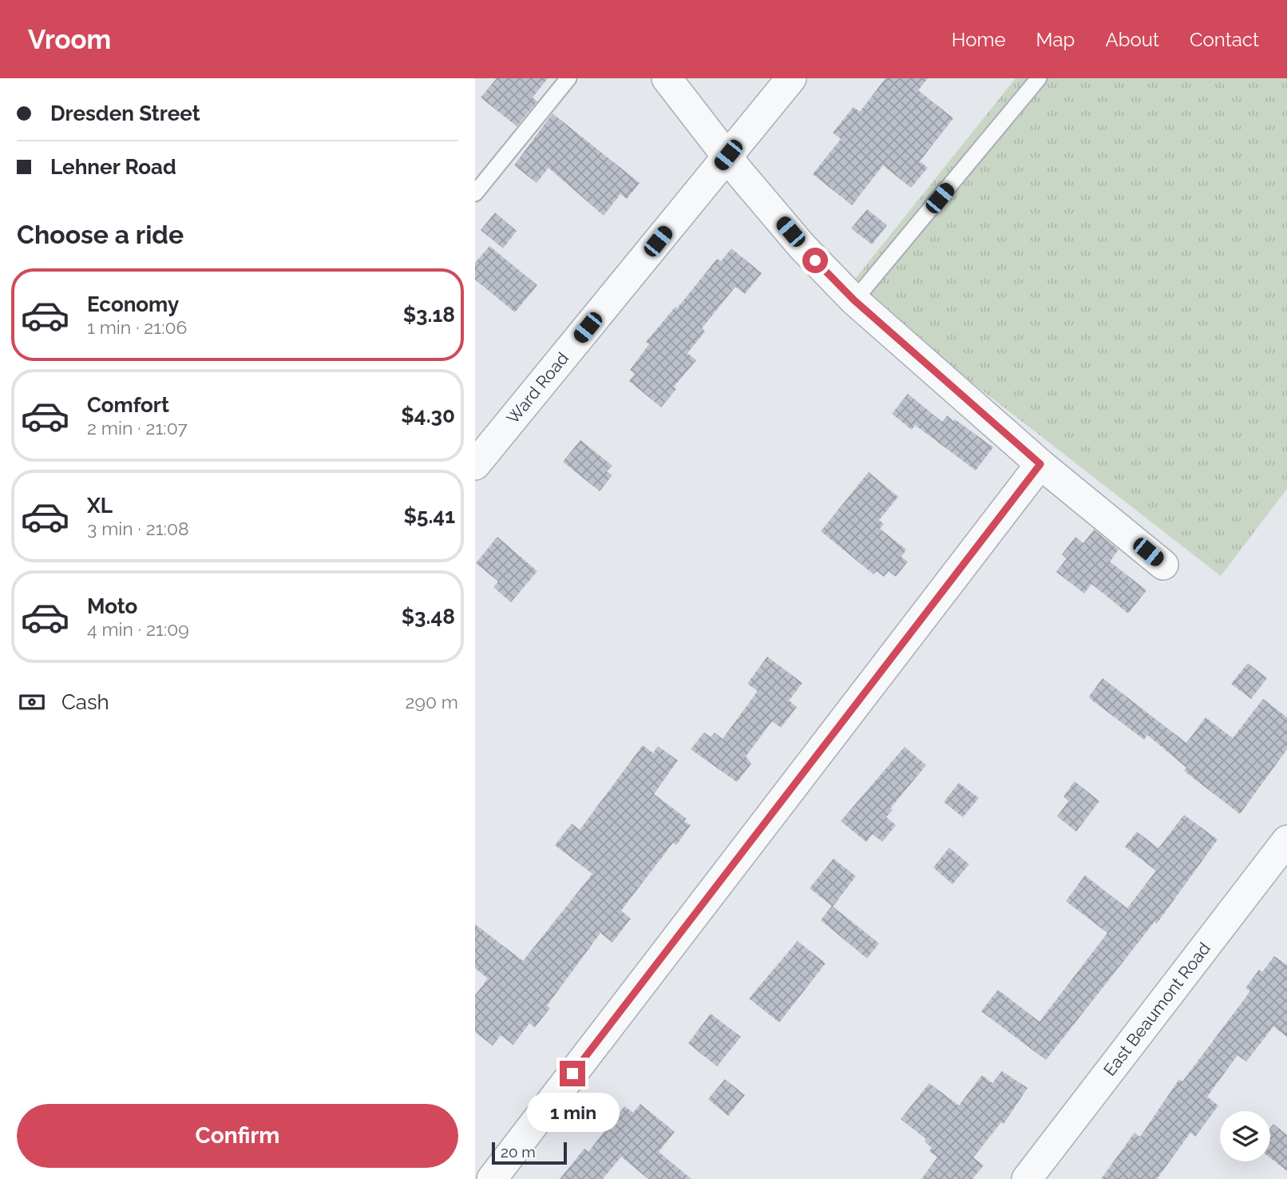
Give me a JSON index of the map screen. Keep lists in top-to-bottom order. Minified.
{"streets":{"street":["Ward Road","East Beaumont Road"]},"scale_bar":"20 m","page":{"header":"Vroom","nav":["Home","Map","About","Contact"],"banner":["Dresden Street","Lehner Road"],"heading":"Choose a ride","list":[{"name":"Economy","note":"1 min · 21:06","value":"$3.18"},{"name":"Comfort","note":"2 min · 21:07","value":"$4.30"},{"name":"XL","note":"3 min · 21:08","value":"$5.41"},{"name":"Moto","note":"4 min · 21:09","value":"$3.48"}],"pay":["Cash","290 m"],"buttons":"Confirm","bubble":"1 min","scale":"20 m"}}
